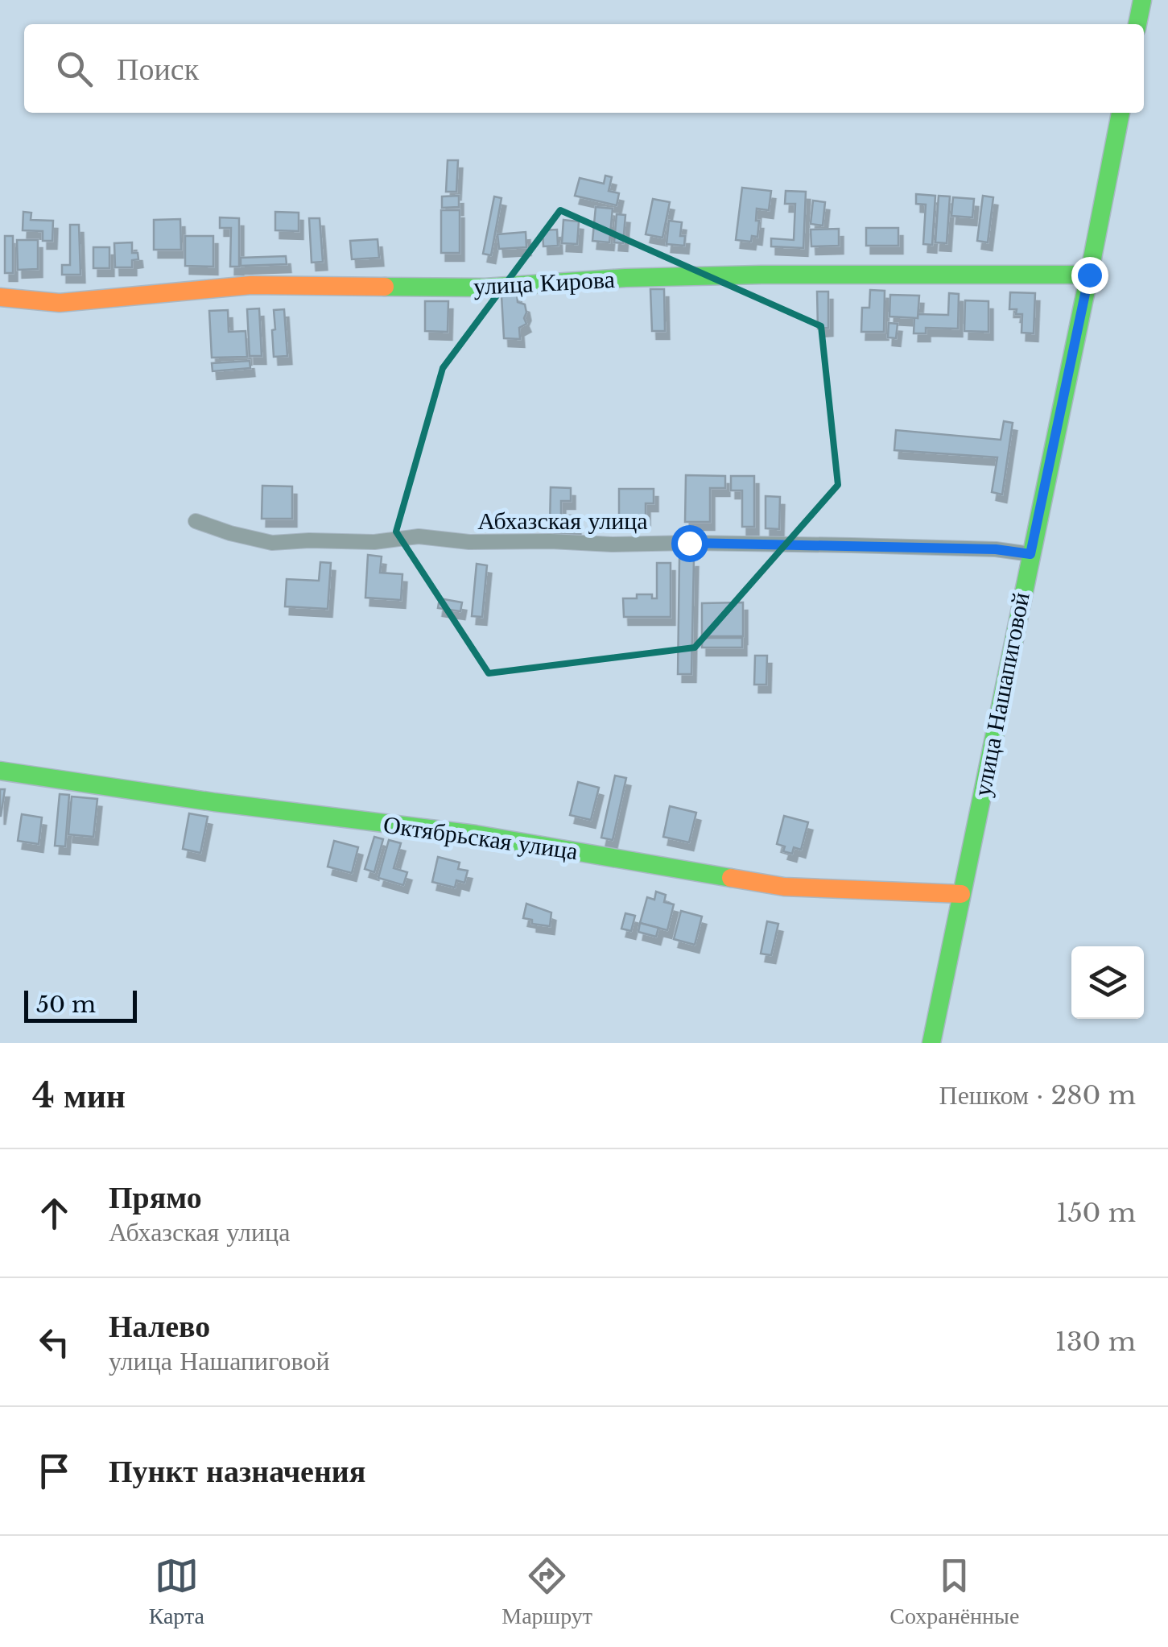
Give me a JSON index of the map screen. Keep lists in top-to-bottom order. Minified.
{"streets":{"street":["улица Кирова","Абхазская улица","улица Нашапиговой","Октябрьская улица"]},"crossings":[["улица Кирова","улица Нашапиговой"],["Абхазская улица","улица Нашапиговой"],["улица Нашапиговой","Октябрьская улица"]],"scale_bar":"50 m","page":{"search":"Поиск","scale":"50 m","heading":["4 мин","Пешком · 280 m"],"list":[["Прямо","Абхазская улица","150 m"],["Налево","улица Нашапиговой","130 m"],"Пункт назначения"],"nav":["Карта","Маршрут","Сохранённые"]}}
